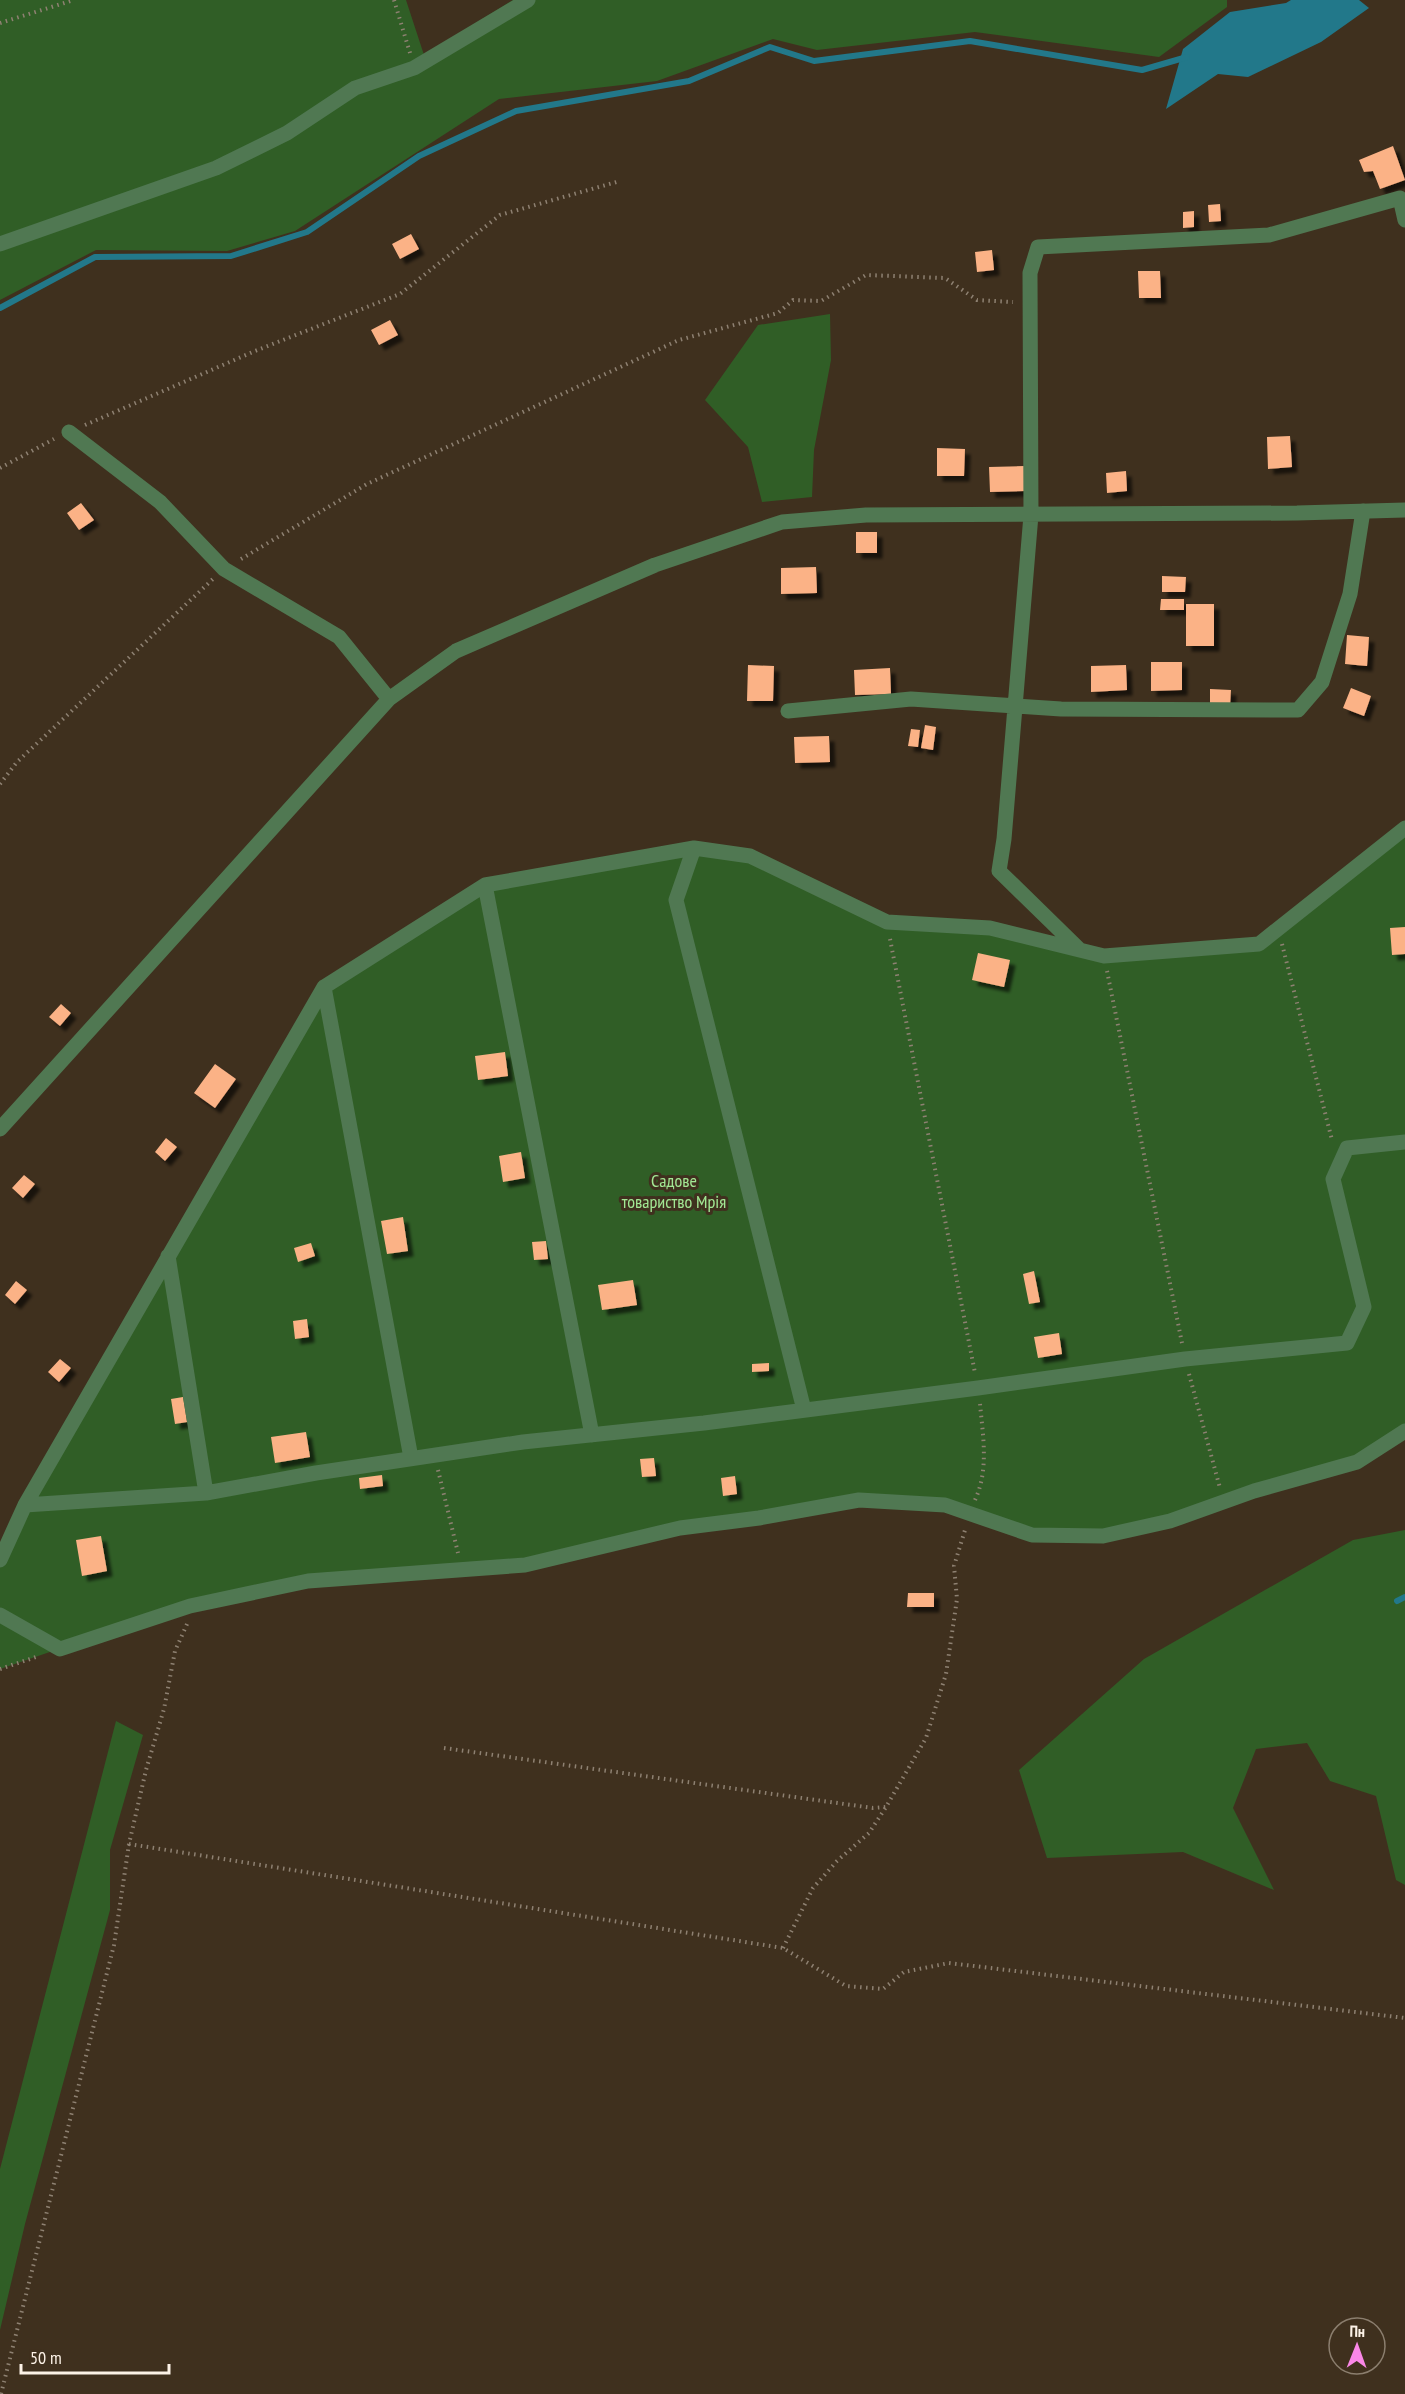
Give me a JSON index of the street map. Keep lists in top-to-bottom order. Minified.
{"parks":["Садове товариство Мрія"],"scale_bar":"50 m","north":"top"}
